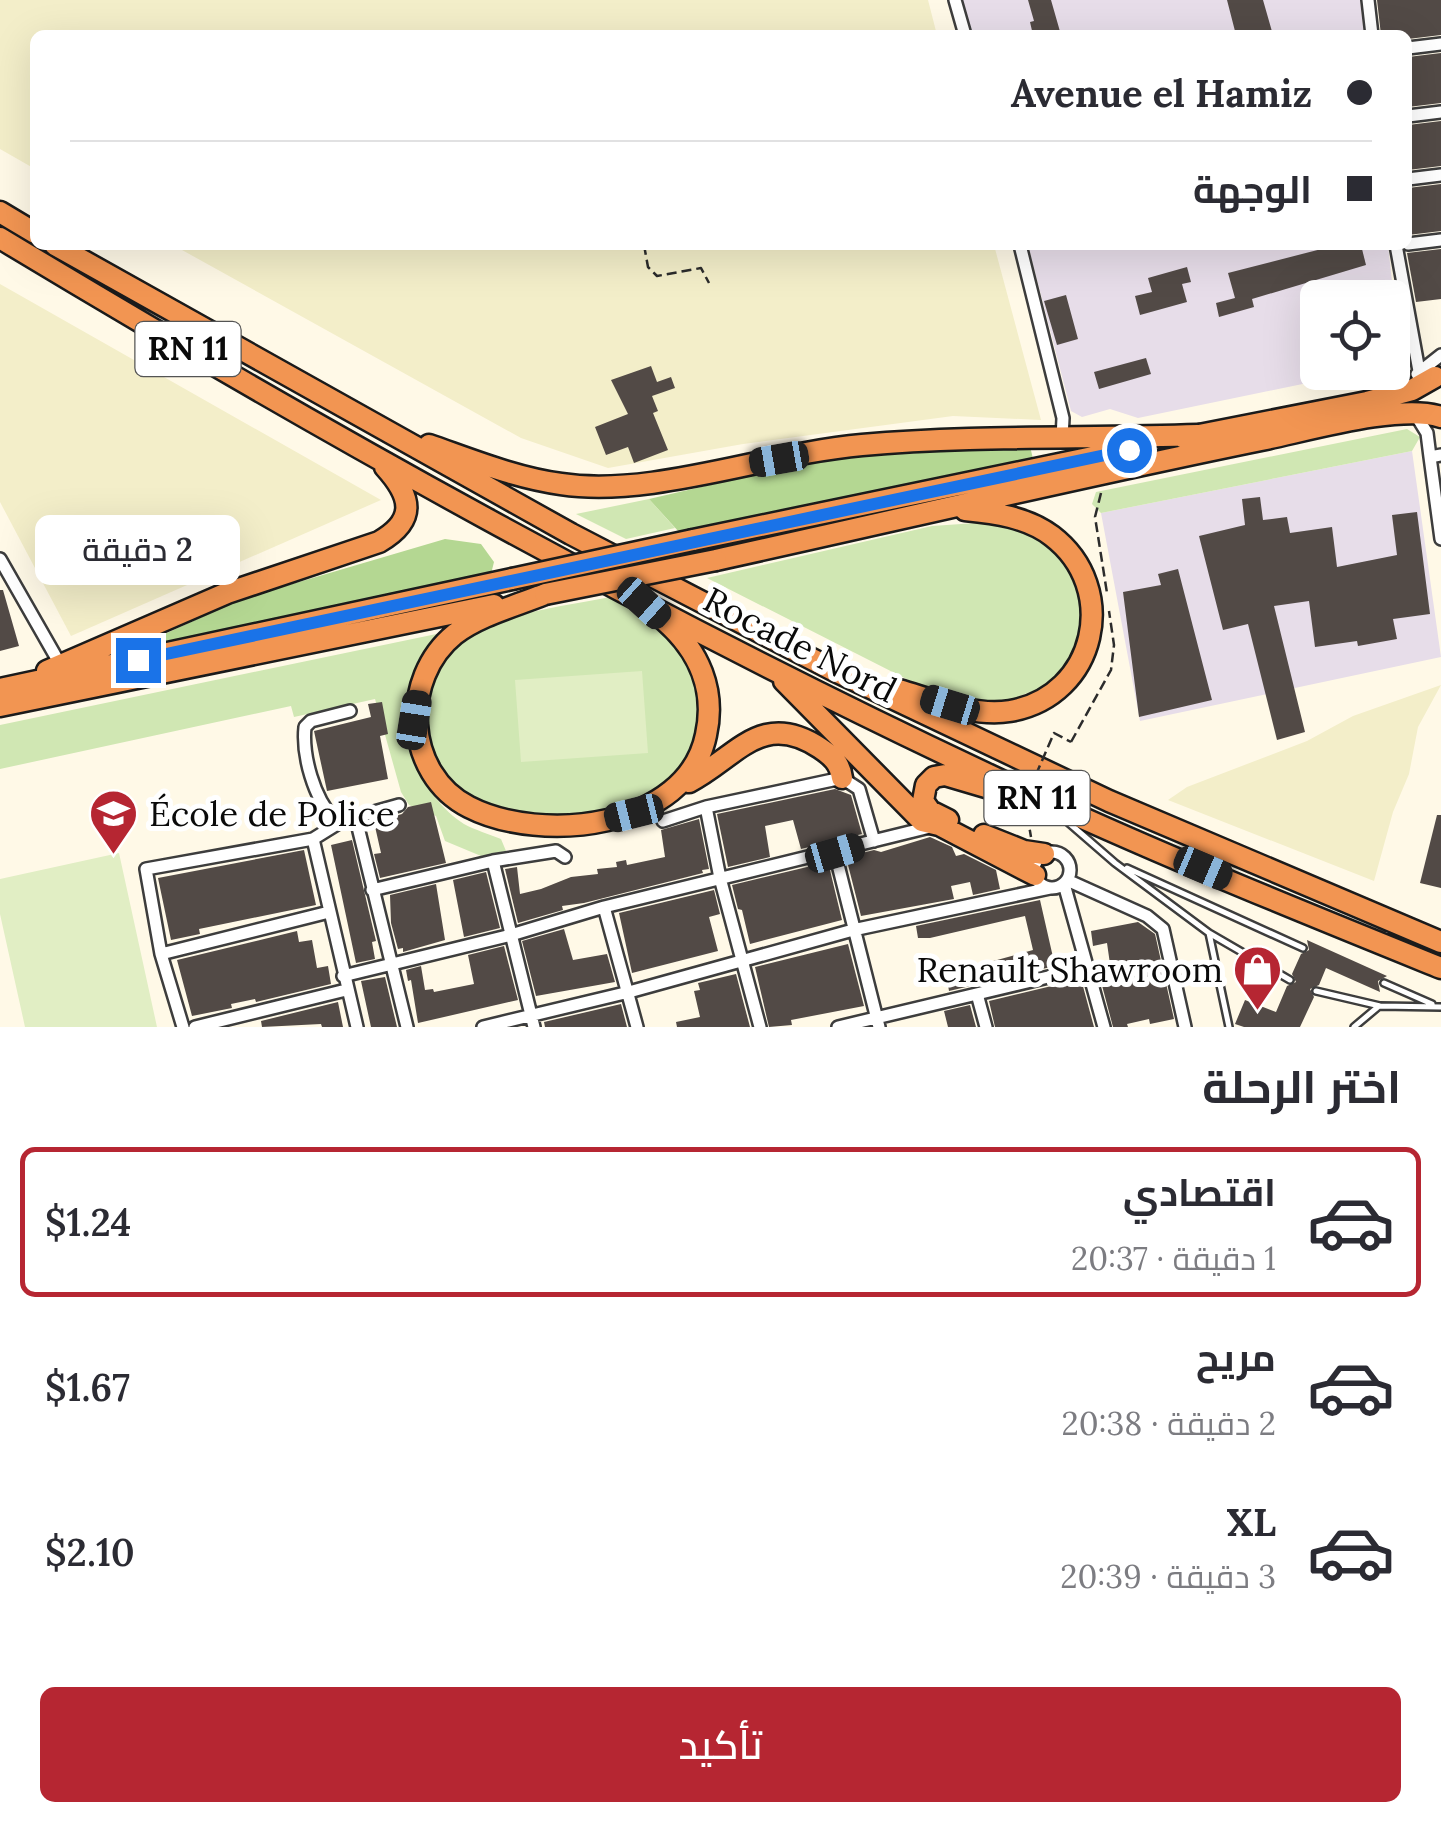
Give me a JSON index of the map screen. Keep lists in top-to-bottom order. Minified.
{"streets":{"highway":["RN 11","Rocade Nord"]},"places":{"school or university":["École de Police"],"shop":["Renault Shawroom"]},"page":{"banner":["Avenue el Hamiz","الوجهة"],"bubble":"2 دقيقة","heading":"اختر الرحلة","list":[{"name":"اقتصادي","note":"1 دقيقة · 20:37","value":"$1.24"},{"name":"مريح","note":"2 دقيقة · 20:38","value":"$1.67"},{"name":"XL","note":"3 دقيقة · 20:39","value":"$2.10"}],"buttons":"تأكيد"}}
